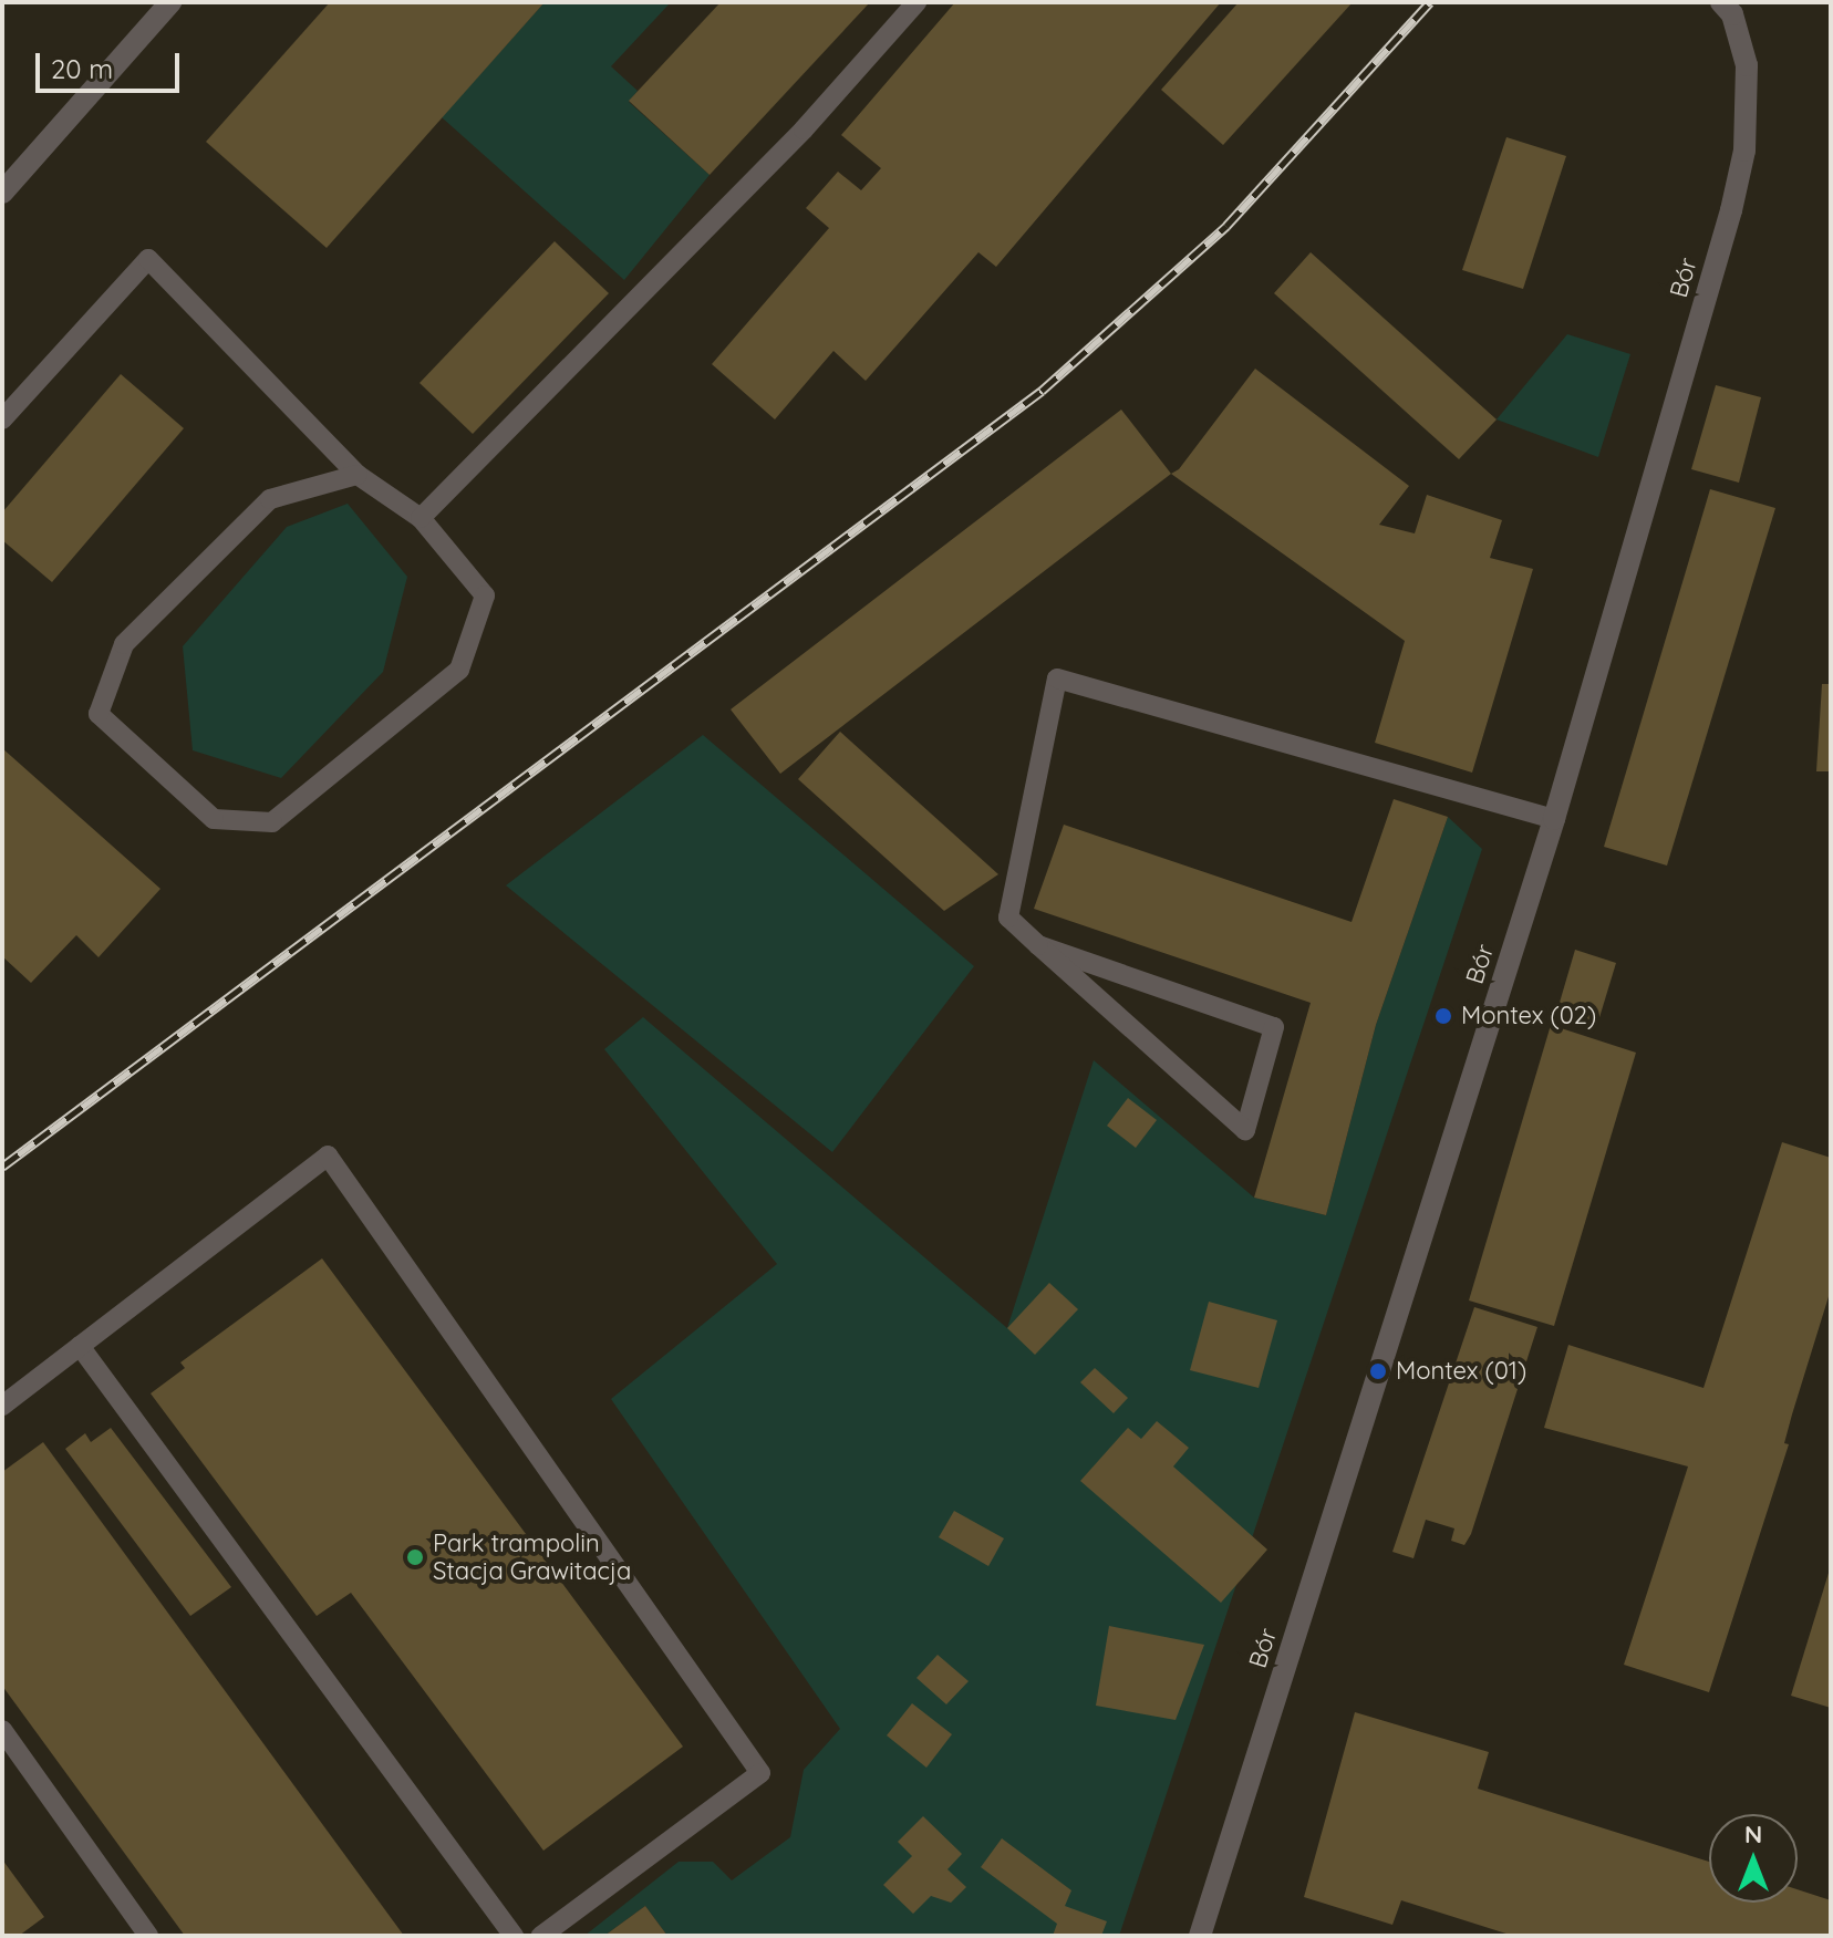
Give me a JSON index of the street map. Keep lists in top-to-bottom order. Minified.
{"streets":{"street":["Bór"]},"places":["Montex (02)","Montex (01)","Park trampolin Stacja Grawitacja"],"scale_bar":"20 m","north":"top"}
